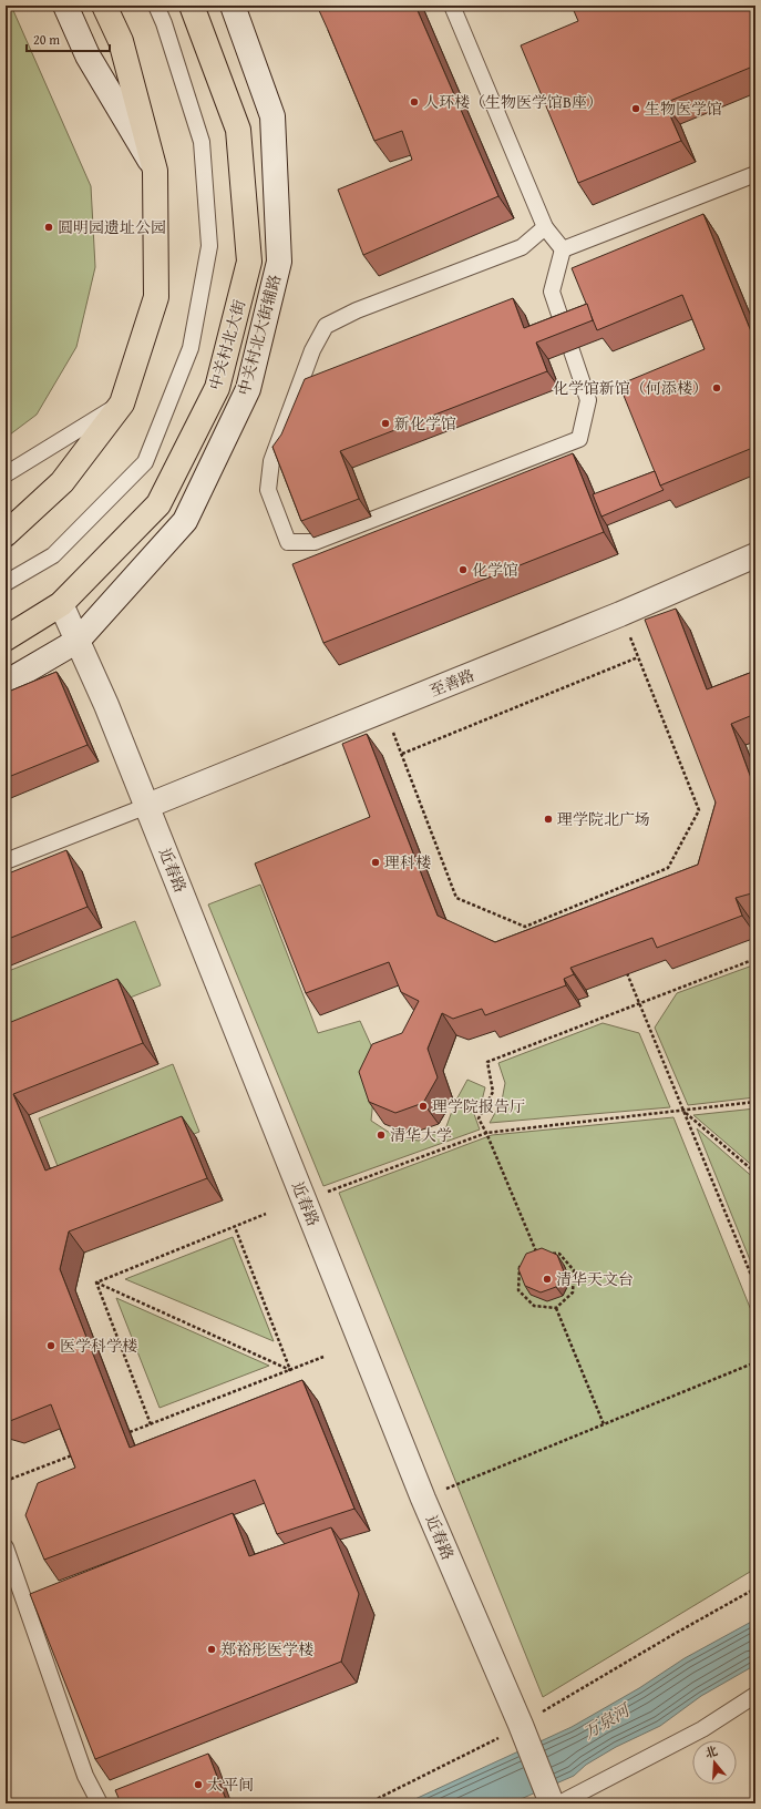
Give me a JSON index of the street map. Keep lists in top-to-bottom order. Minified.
{"streets":{"main road":["中关村北大街"],"street":["中关村北大街辅路","至善路","近春路"]},"crossings":[["中关村北大街辅路","近春路"],["中关村北大街","近春路"],["至善路","近春路"]],"water":["万泉河"],"places":["人环楼（生物医学馆B座）","生物医学馆","圆明园遗址公园","化学馆新馆（何添楼）","新化学馆","化学馆","理学院北广场","理科楼","理学院报告厅","清华大学","清华天文台","医学科学楼","郑裕彤医学楼","太平间"],"scale_bar":"20 m","north":"top"}
